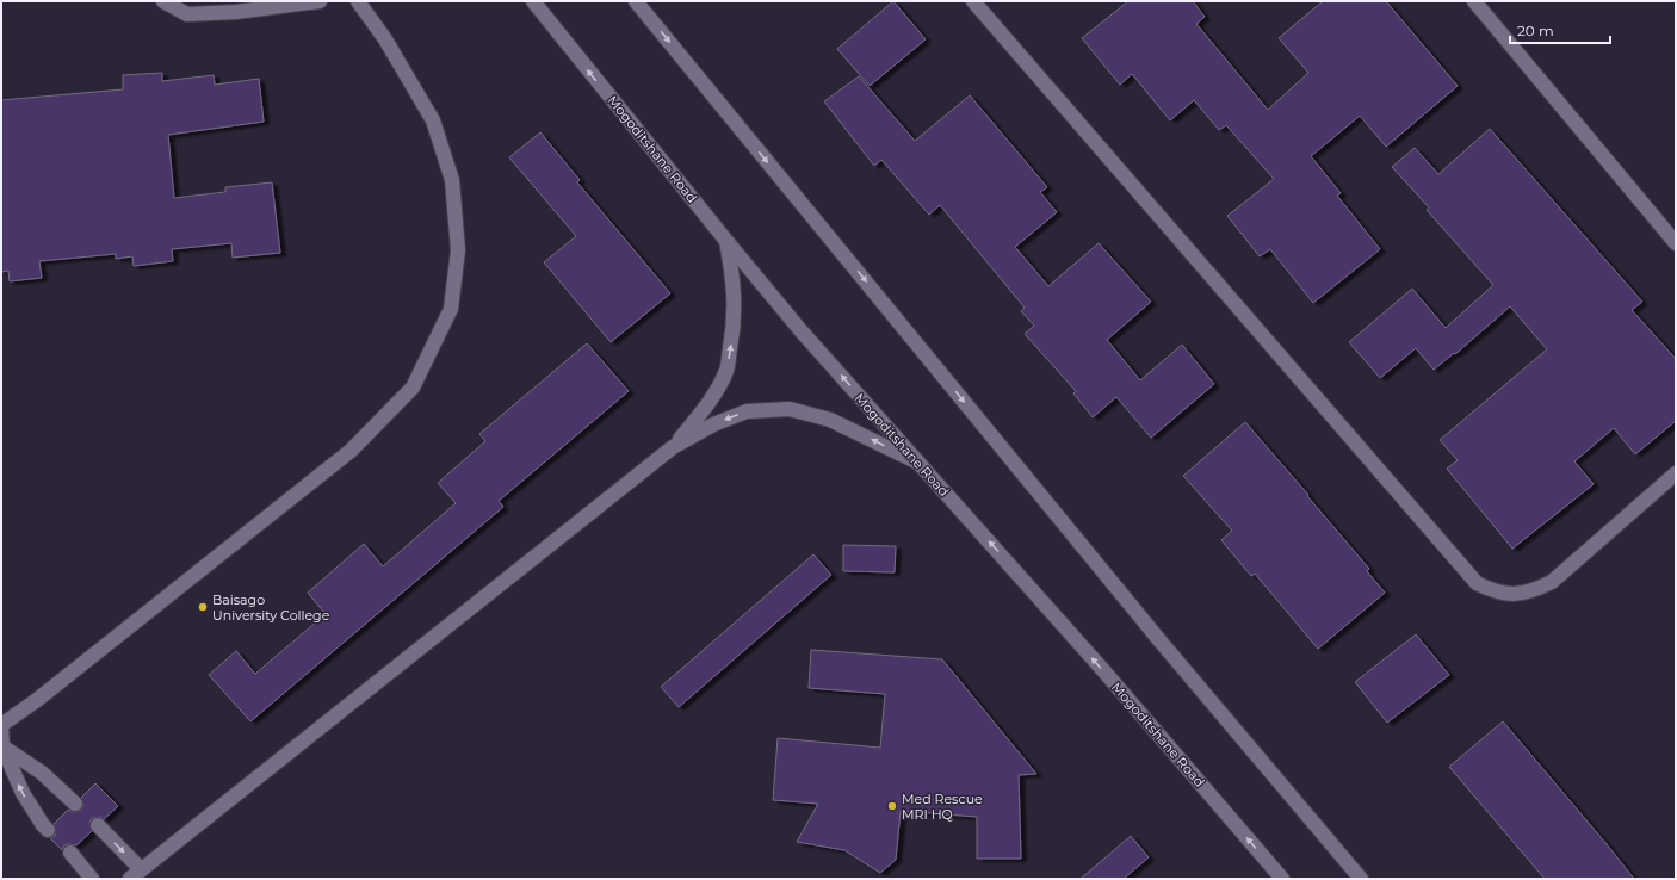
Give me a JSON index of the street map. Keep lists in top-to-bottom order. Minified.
{"streets":{"street":["Mogoditshane Road"]},"places":["Baisago University College","Med Rescue MRI HQ"],"scale_bar":"20 m"}
